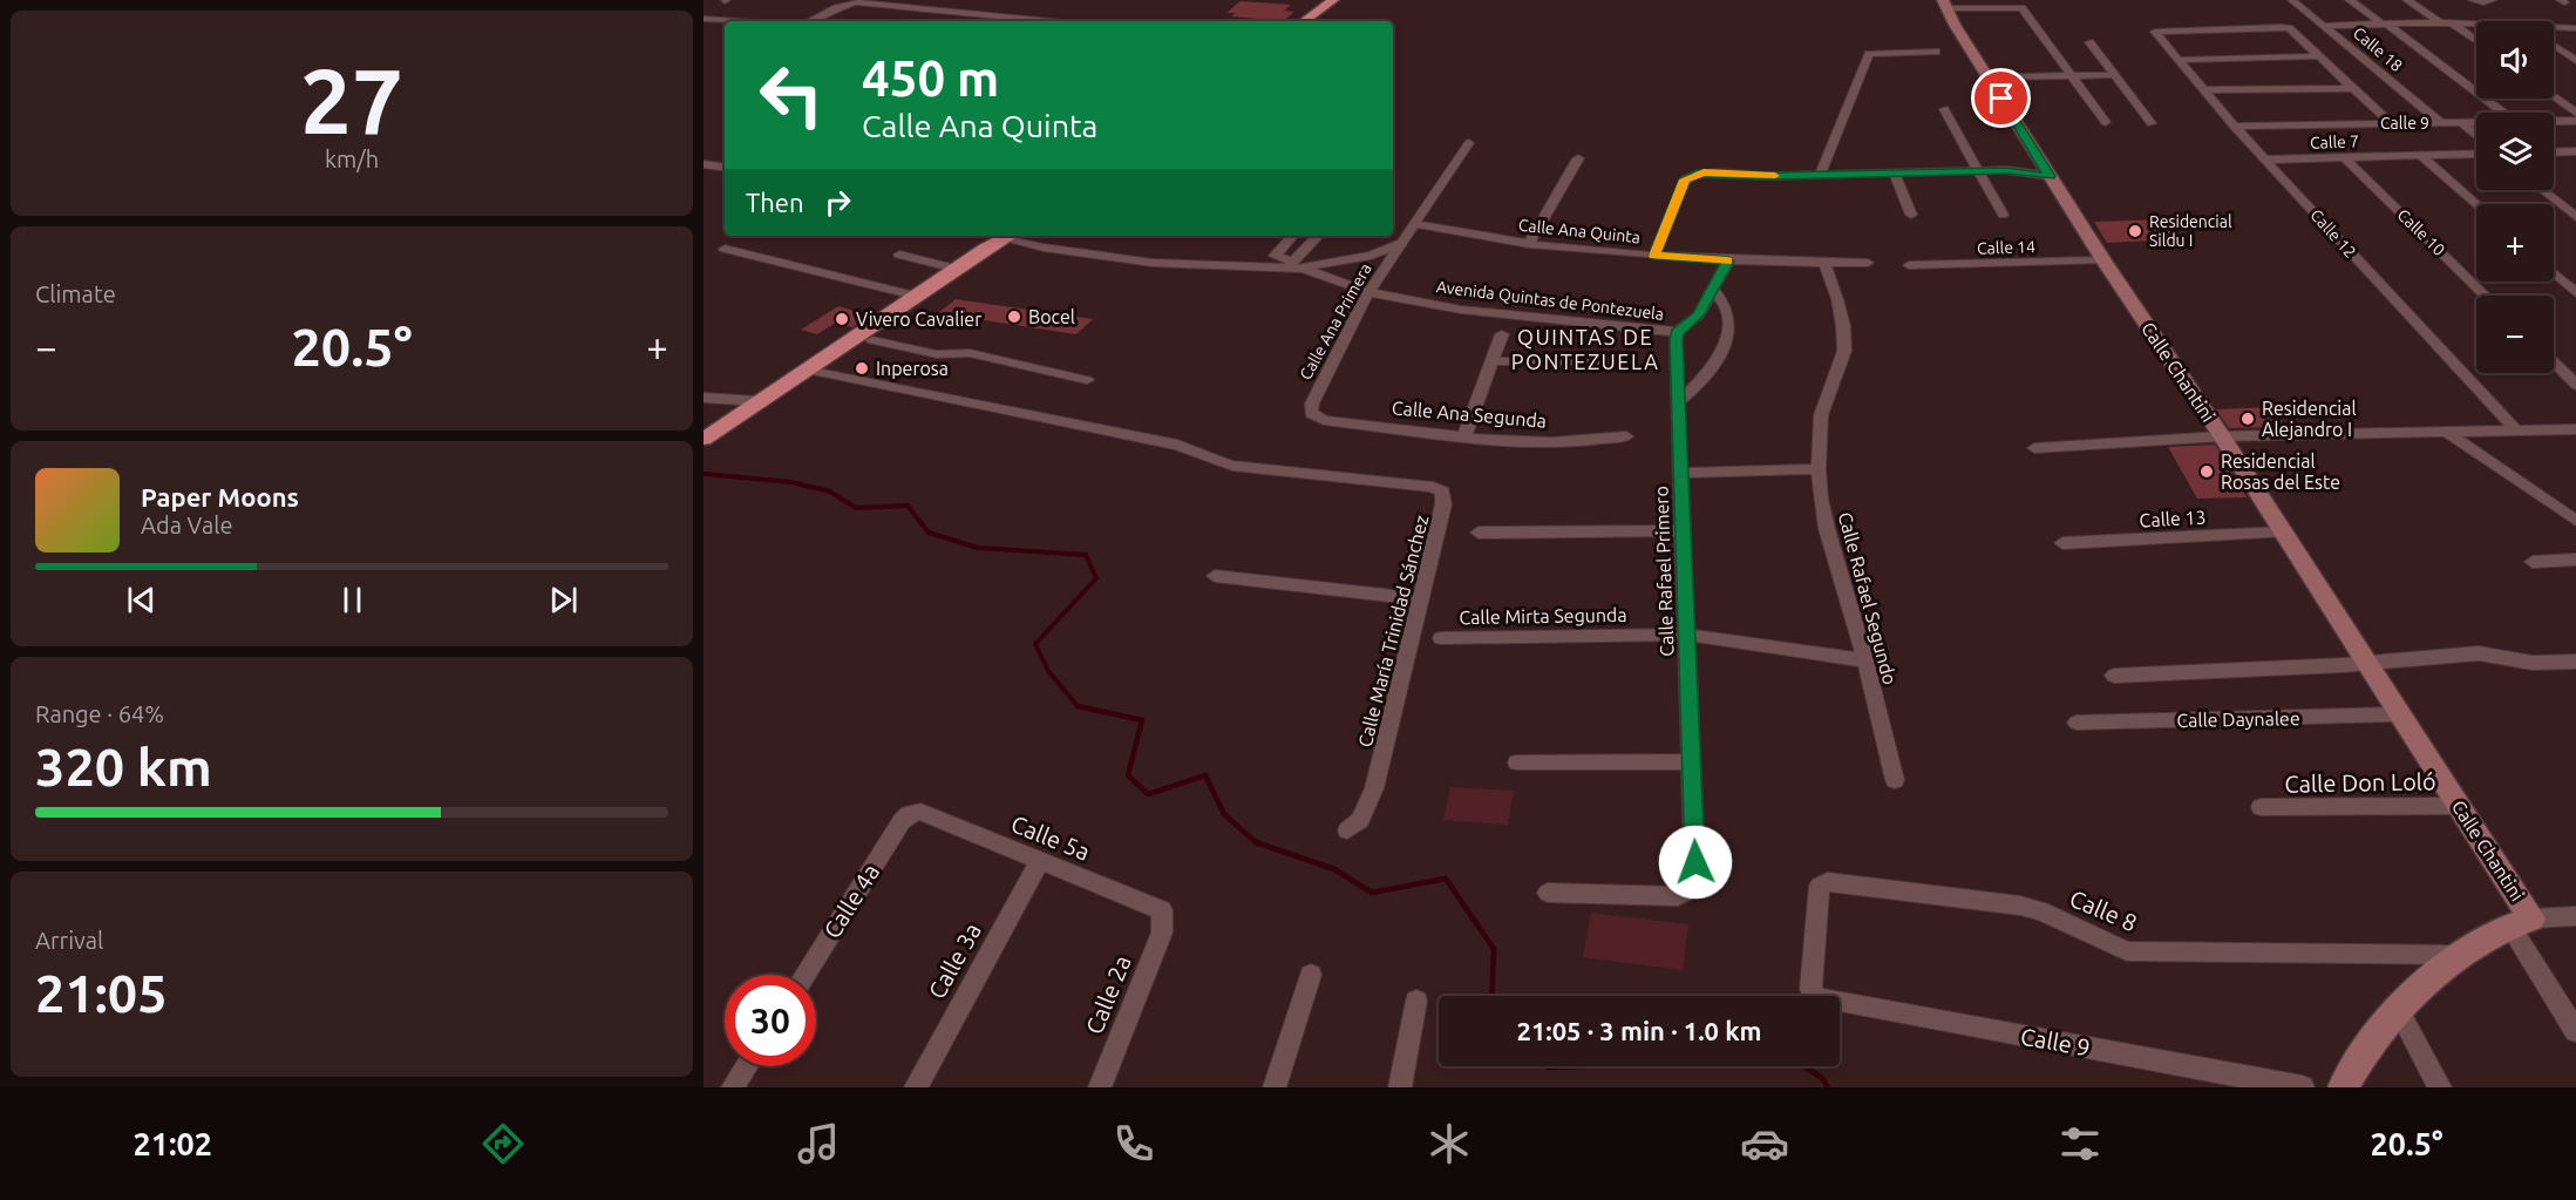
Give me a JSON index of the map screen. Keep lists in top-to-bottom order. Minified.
{"streets":{"street":["Calle 18","Calle 9","Calle 7","Calle Ana Quinta","Calle 10","Calle 12","Calle 14","Avenida Quintas de Pontezuela","Calle Ana Primera","Calle Chantini","Calle Ana Segunda","Calle 13","Calle Rafael Primero","Calle Rafael Segundo","Calle Mirta Segunda","Calle María Trinidad Sánchez","Calle Daynalee","Calle Don Loló","Calle 5a","Calle 4a","Calle 8","Calle 3a","Calle 2a"]},"crossings":[["Calle 18","Calle 9"],["Calle 9","Calle 12"],["Calle 9","Calle 8"],["Calle 7","Calle 10"],["Calle 7","Calle 12"],["Calle Ana Quinta","Calle Ana Primera"],["Calle Ana Quinta","Calle Rafael Segundo"],["Calle 14","Calle Chantini"],["Avenida Quintas de Pontezuela","Calle Ana Primera"],["Avenida Quintas de Pontezuela","Calle Rafael Primero"],["Calle Ana Primera","Calle Ana Segunda"],["Calle Chantini","Calle 13"],["Calle Chantini","Calle Daynalee"],["Calle Chantini","Calle Don Loló"],["Calle Rafael Primero","Calle Mirta Segunda"],["Calle Rafael Segundo","Calle Mirta Segunda"],["Calle 5a","Calle 4a"],["Calle 5a","Calle 3a"],["Calle 5a","Calle 2a"]],"districts":["QUINTAS DE PONTEZUELA"],"places":["Residencial Sildu I","Bocel","Vivero Cavalier","Inperosa","Residencial Alejandro I","Residencial Rosas del Este"],"page":{"tile":[["27","km/h"],"Climate",["Range · 64%","320 km"],["Arrival","21:05"]],"map_buttons":["+","−"],"turn":["450 m","Calle Ana Quinta"],"then":"Then","heat":["−","20.5°","+"],"song":["Paper Moons","Ada Vale"],"limit":"30","trip":"21:05 · 3 min · 1.0 km","tabs":["21:02","20.5°"]}}
